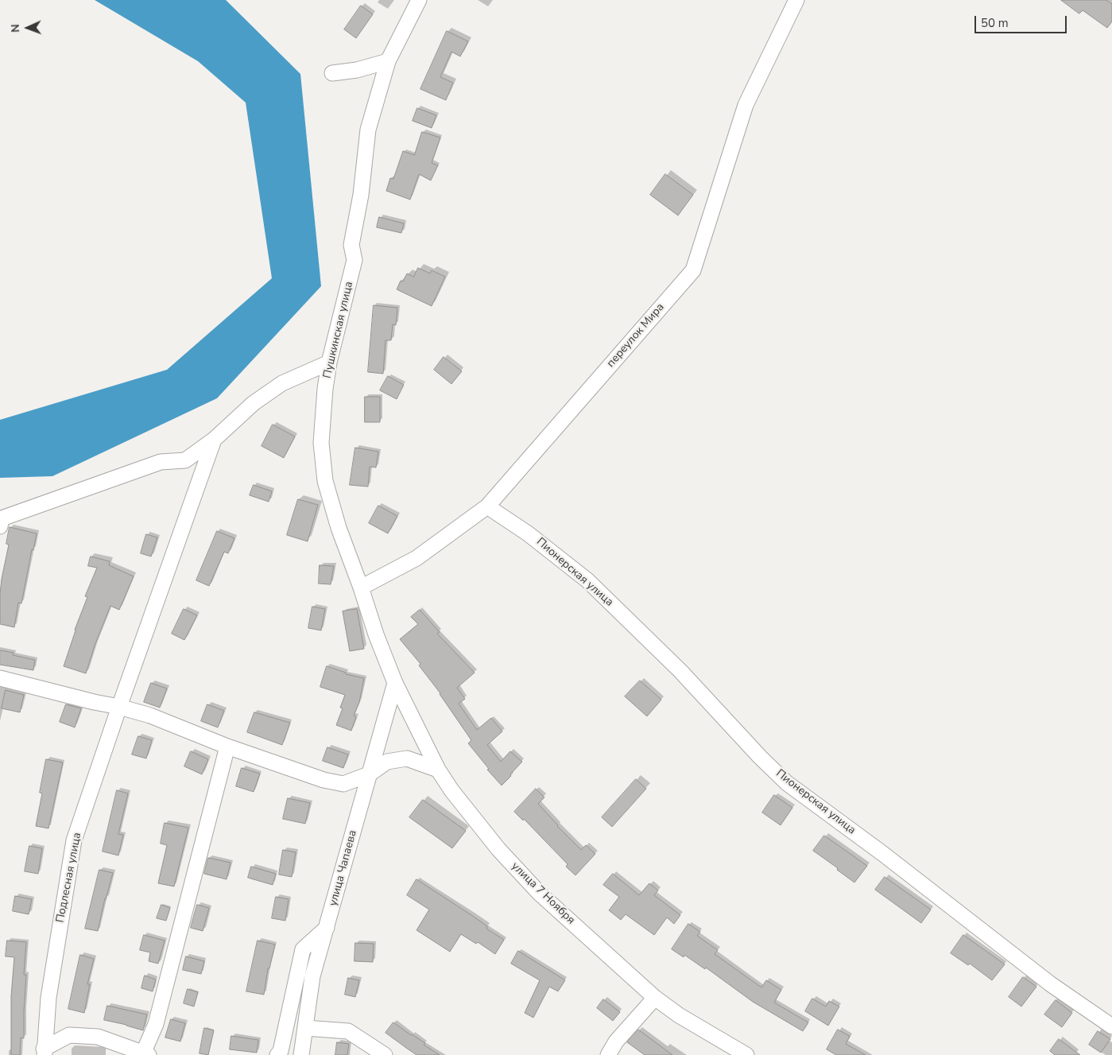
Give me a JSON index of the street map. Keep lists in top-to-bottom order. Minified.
{"streets":{"street":["Пушкинская улица","переулок Мира","Пионерская улица","улица Чапаева","Подлесная улица","улица 7 Ноября"]},"crossings":[["Пушкинская улица","переулок Мира"],["Пушкинская улица","улица Чапаева"],["Пушкинская улица","улица 7 Ноября"],["переулок Мира","Пионерская улица"],["улица Чапаева","улица 7 Ноября"]],"scale_bar":"50 m","north":"left"}
